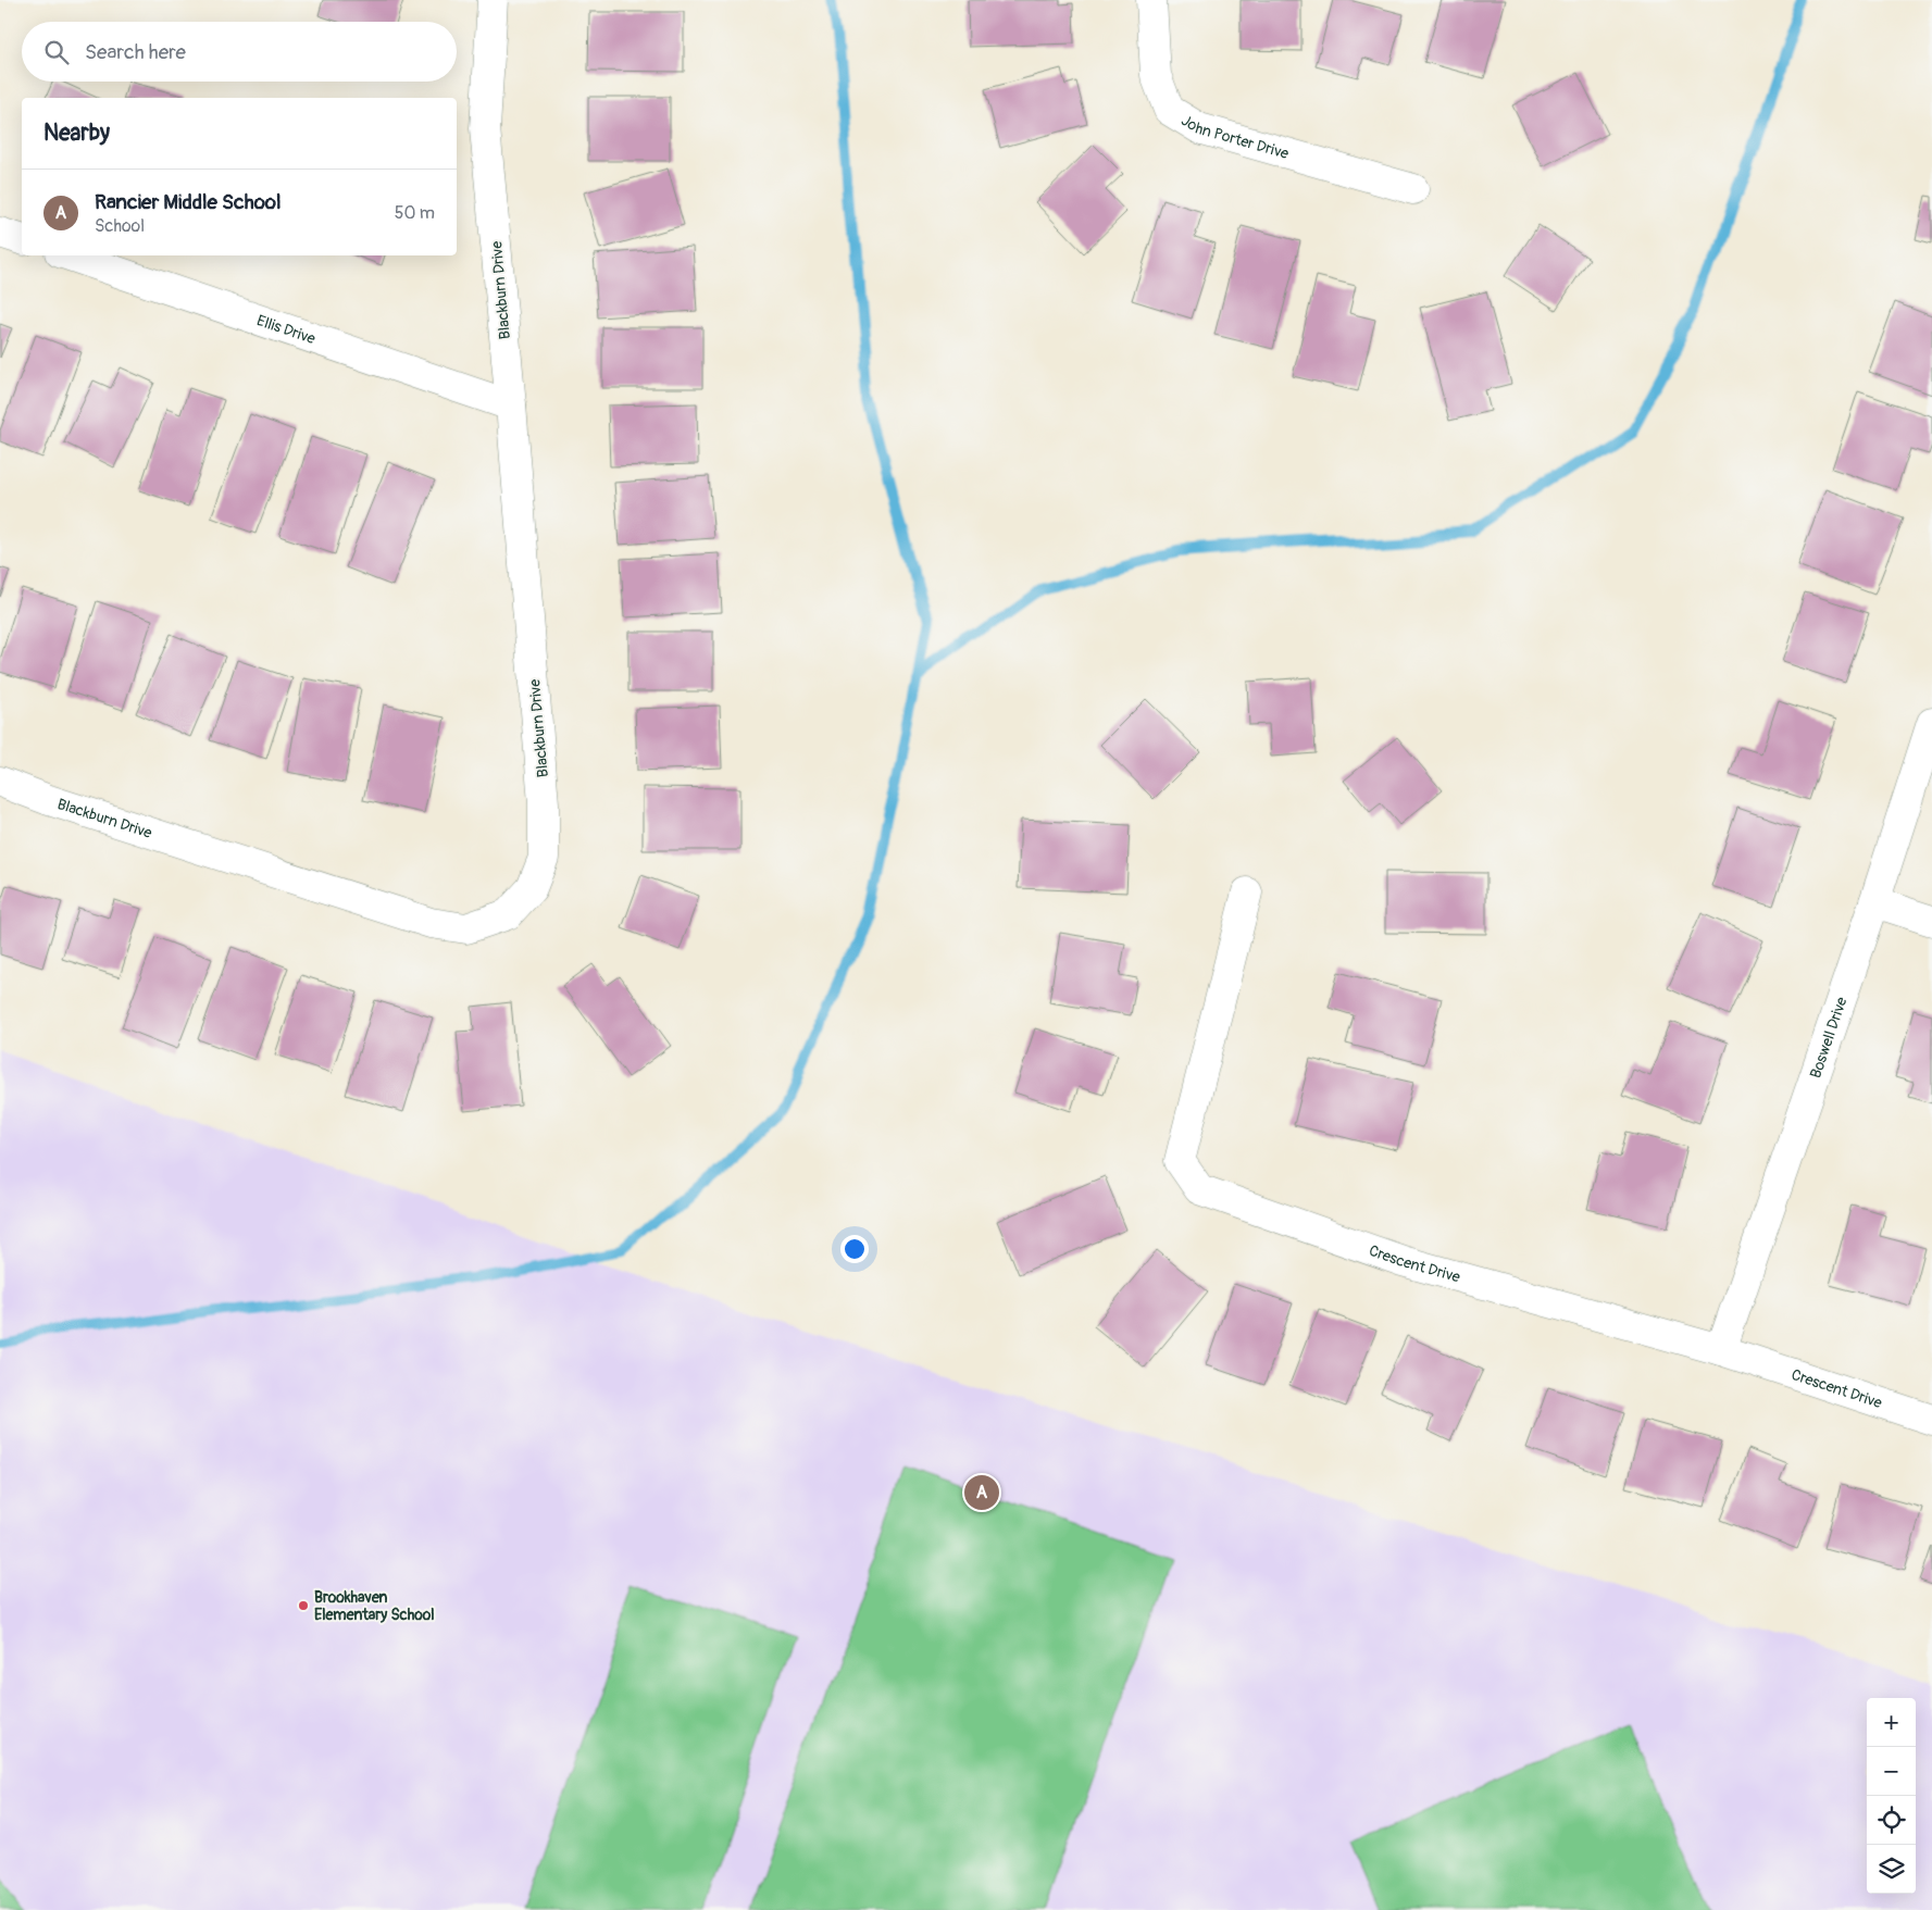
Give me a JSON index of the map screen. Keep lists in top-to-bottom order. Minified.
{"streets":{"street":["John Porter Drive","Blackburn Drive","Ellis Drive","Boswell Drive","Crescent Drive"]},"crossings":[["Blackburn Drive","Ellis Drive"],["Boswell Drive","Crescent Drive"]],"places":["Brookhaven Elementary School"],"page":{"search":"Search here","heading":"Nearby","list":[{"mark":"A","name":"Rancier Middle School","note":"School","value":"50 m"}],"pins":"A","map_buttons":["+","−"]}}
